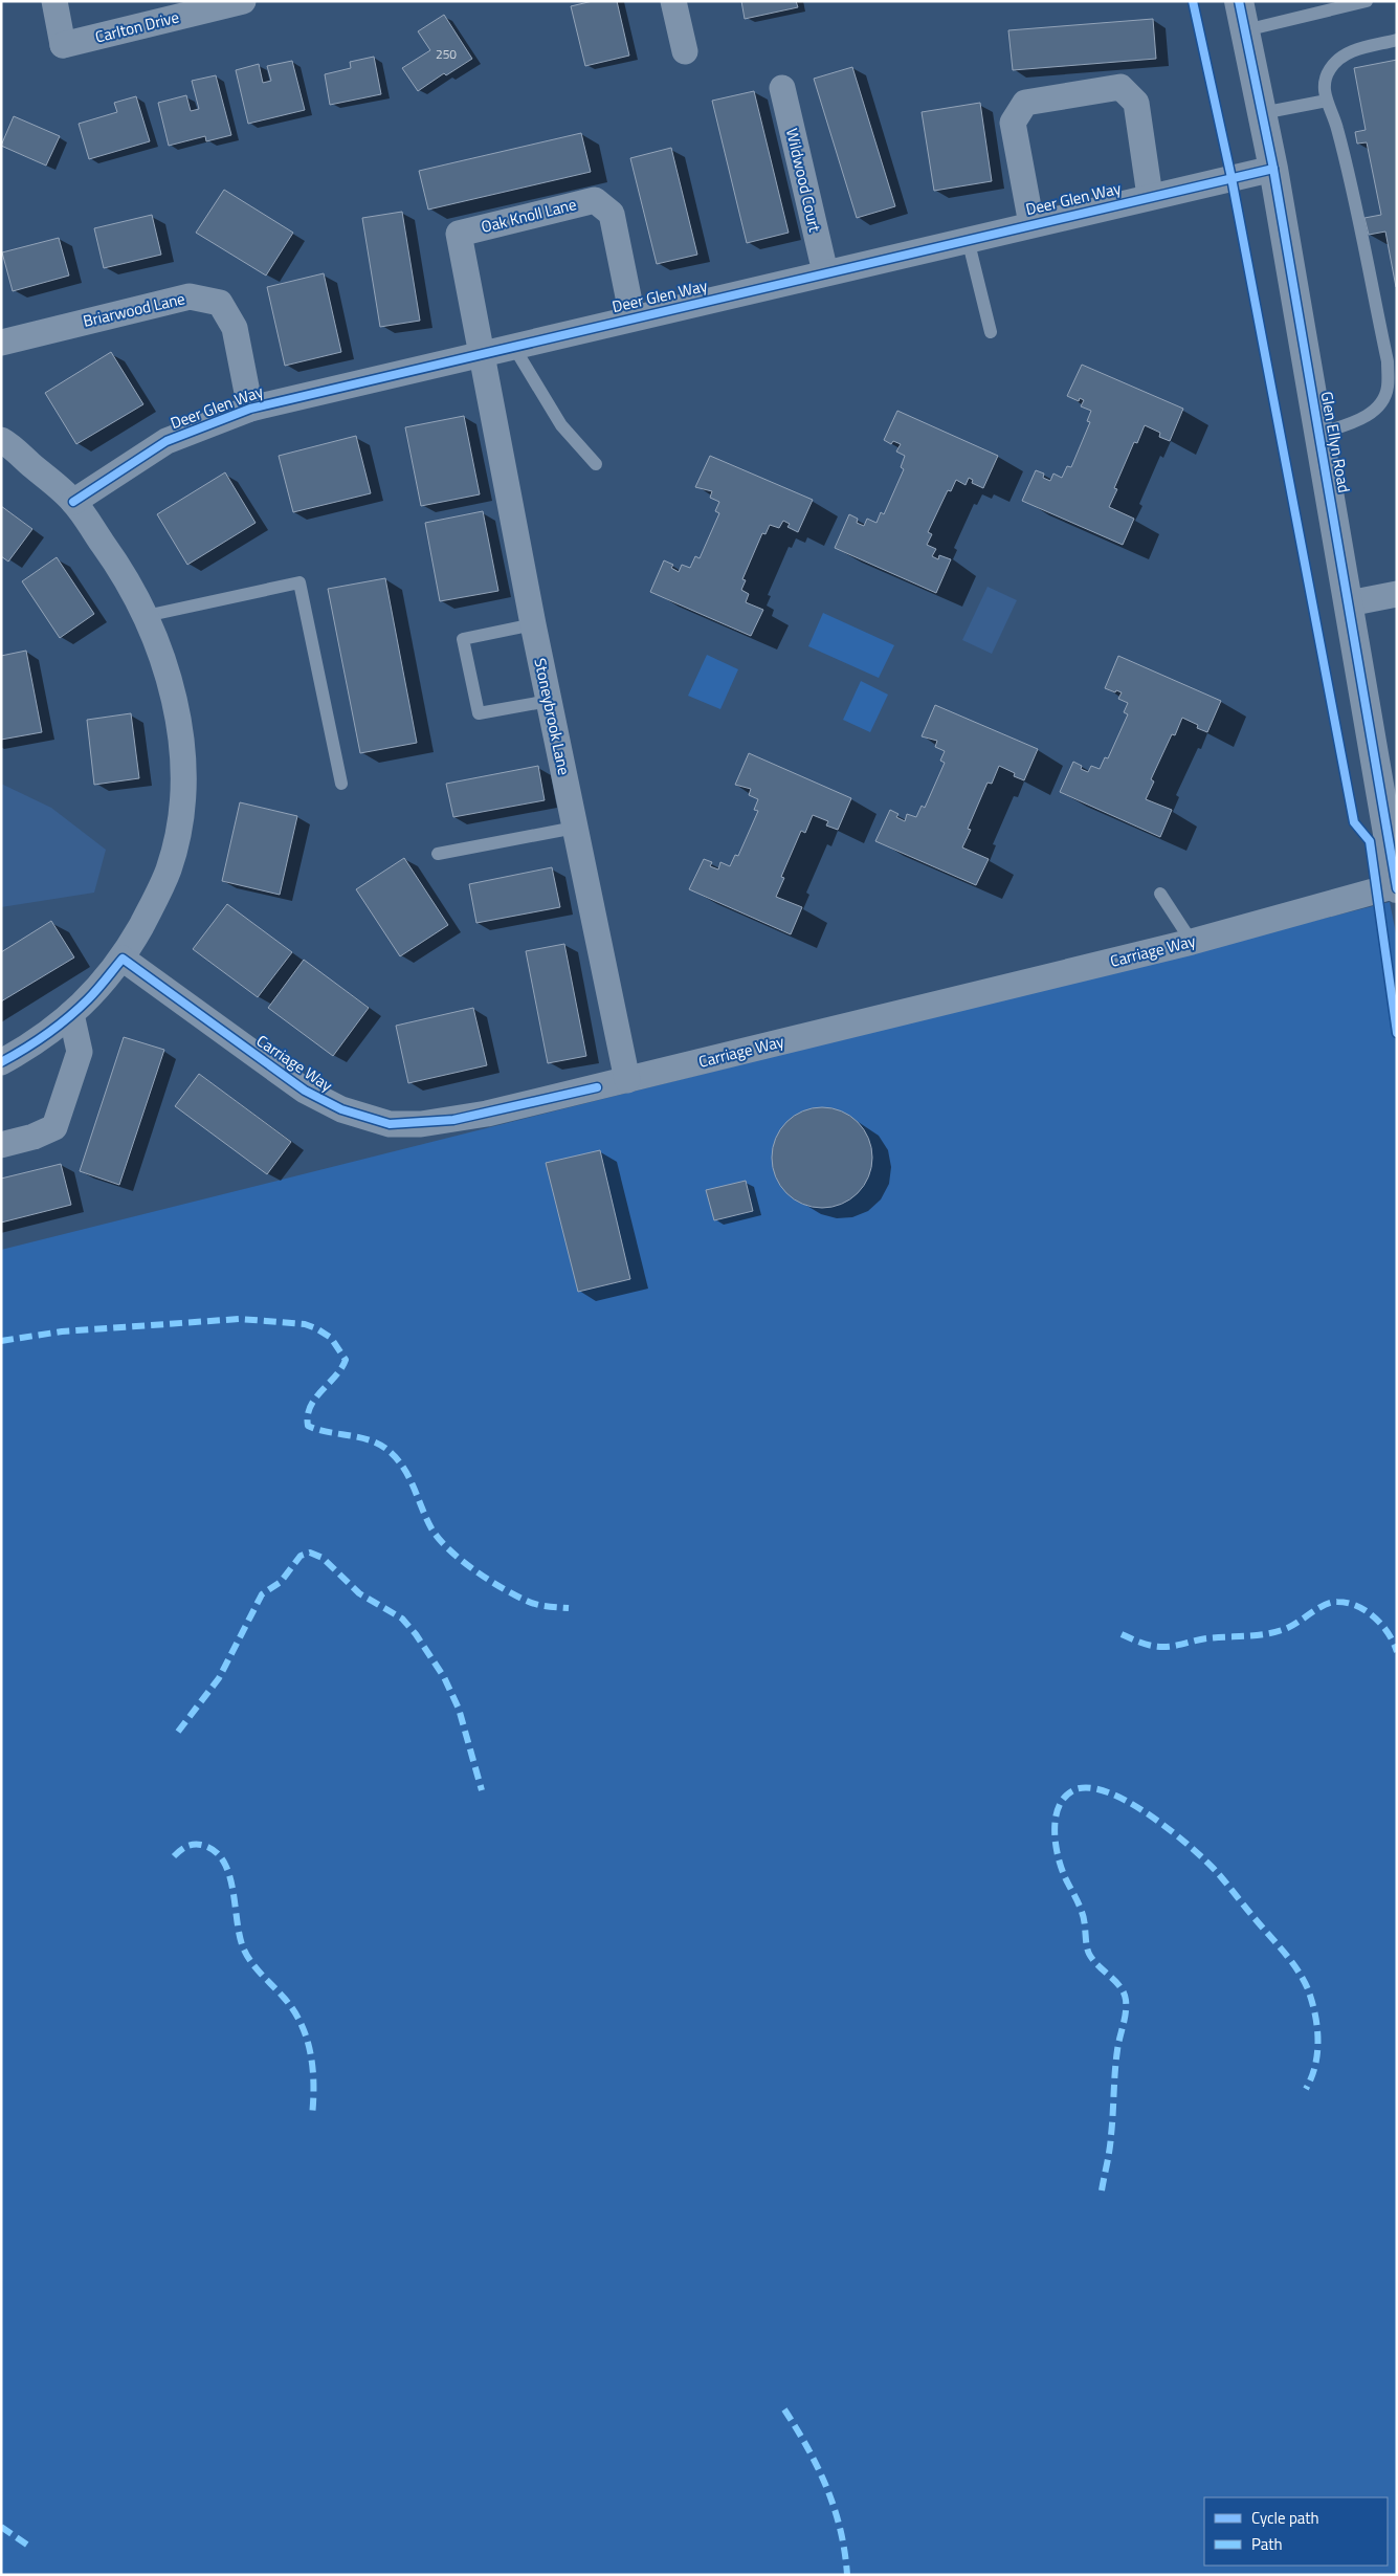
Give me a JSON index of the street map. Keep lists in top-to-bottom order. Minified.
{"streets":{"street":["Carlton Drive","Wildwood Court","Deer Glen Way","Oak Knoll Lane","Briarwood Lane","Glen Ellyn Road","Stoneybrook Lane","Carriage Way"]},"crossings":[["Wildwood Court","Deer Glen Way"],["Deer Glen Way","Oak Knoll Lane"],["Deer Glen Way","Briarwood Lane"],["Deer Glen Way","Glen Ellyn Road"],["Deer Glen Way","Stoneybrook Lane"],["Oak Knoll Lane","Stoneybrook Lane"],["Glen Ellyn Road","Carriage Way"],["Stoneybrook Lane","Carriage Way"]],"house_numbers":["250"],"legend":["Cycle path","Path"]}
